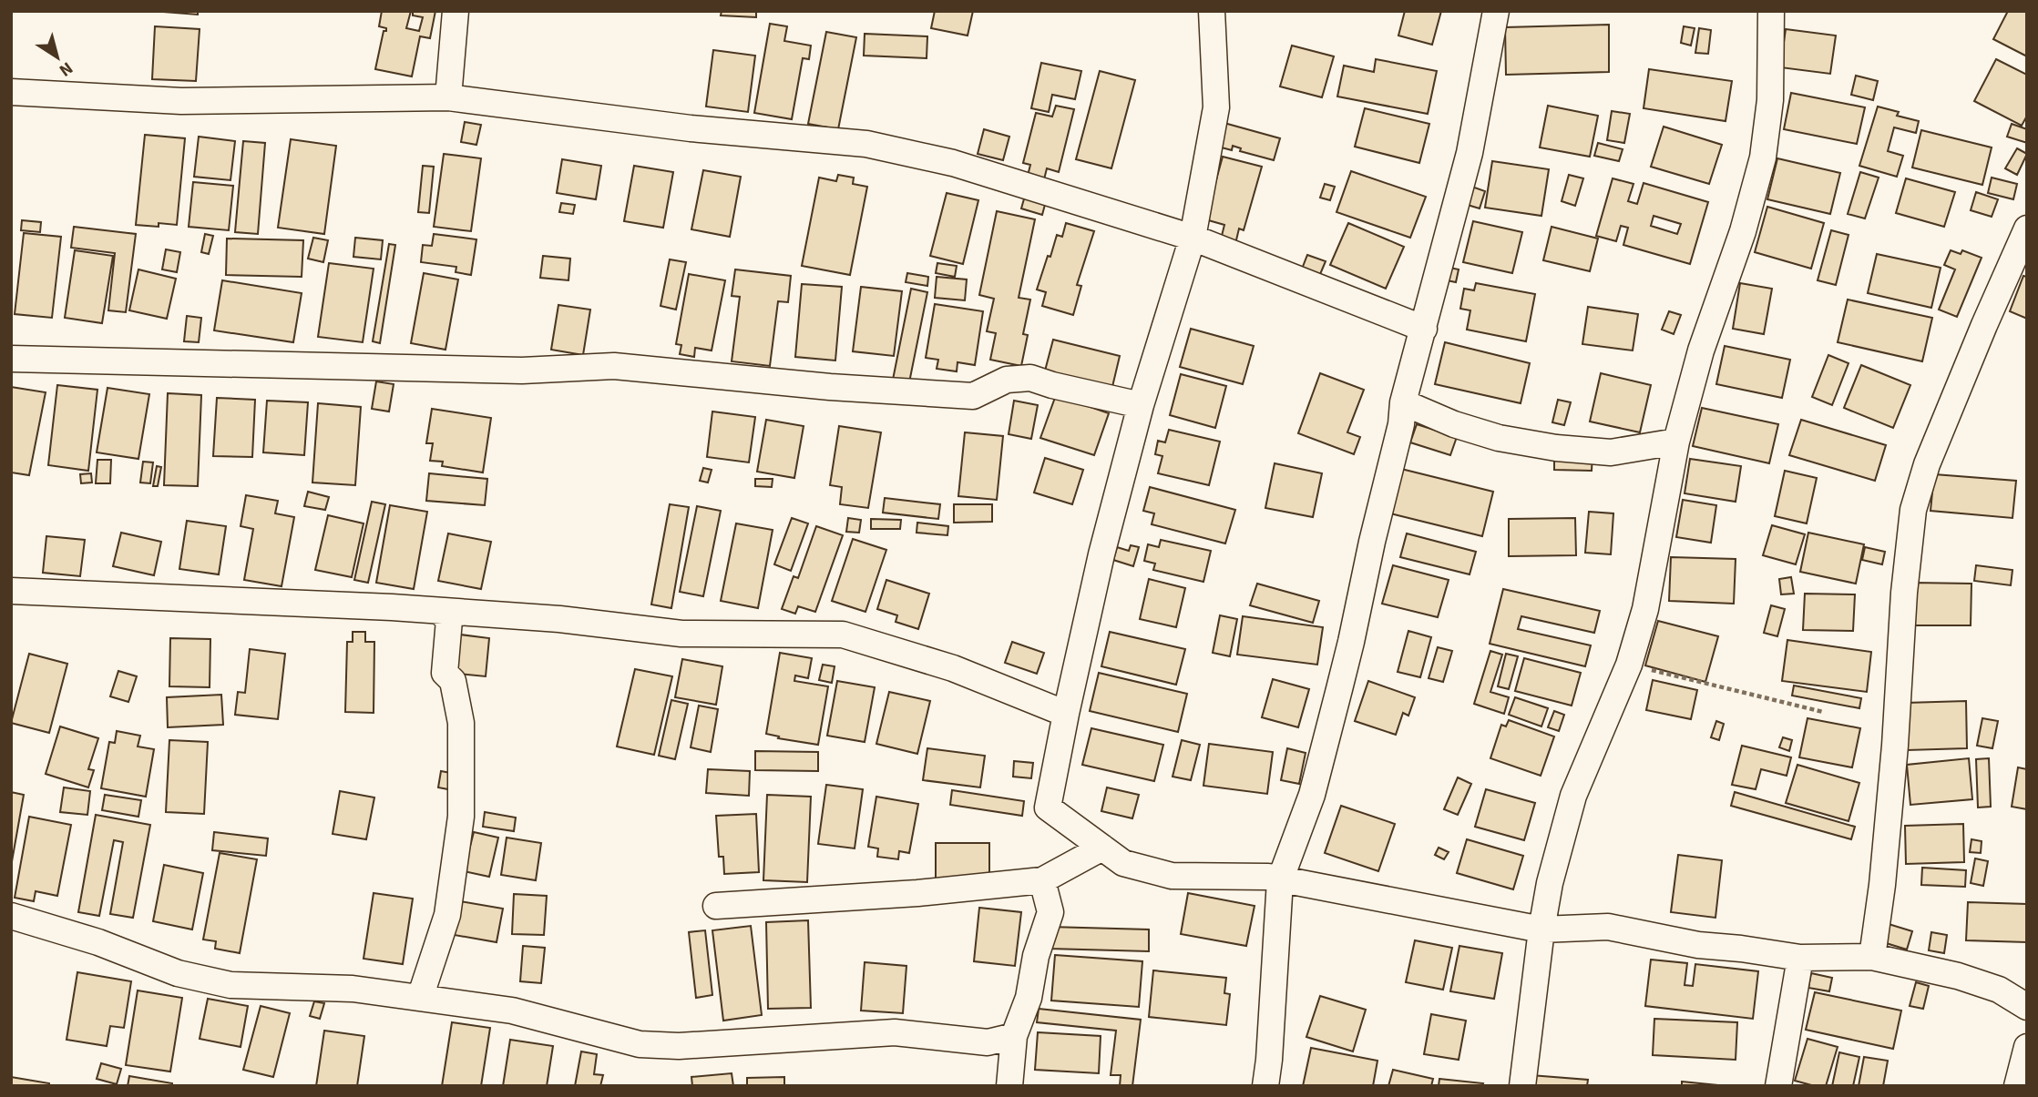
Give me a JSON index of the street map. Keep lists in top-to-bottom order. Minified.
{"north":"bottom right"}
